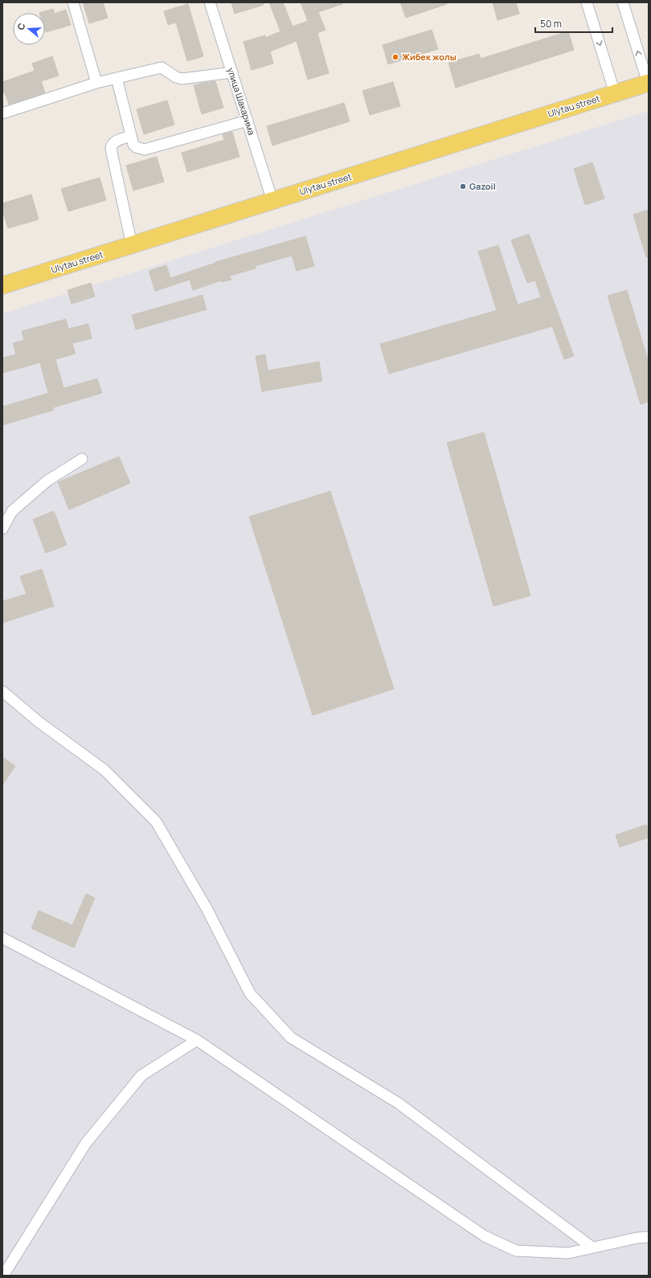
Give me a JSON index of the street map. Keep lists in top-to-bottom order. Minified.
{"streets":{"main road":["Ulytau street"],"street":["улица Шакарима"]},"crossings":[["улица Шакарима","Ulytau street"]],"places":["Жибек жолы","Gazoil"],"scale_bar":"50 m","north":"left"}
